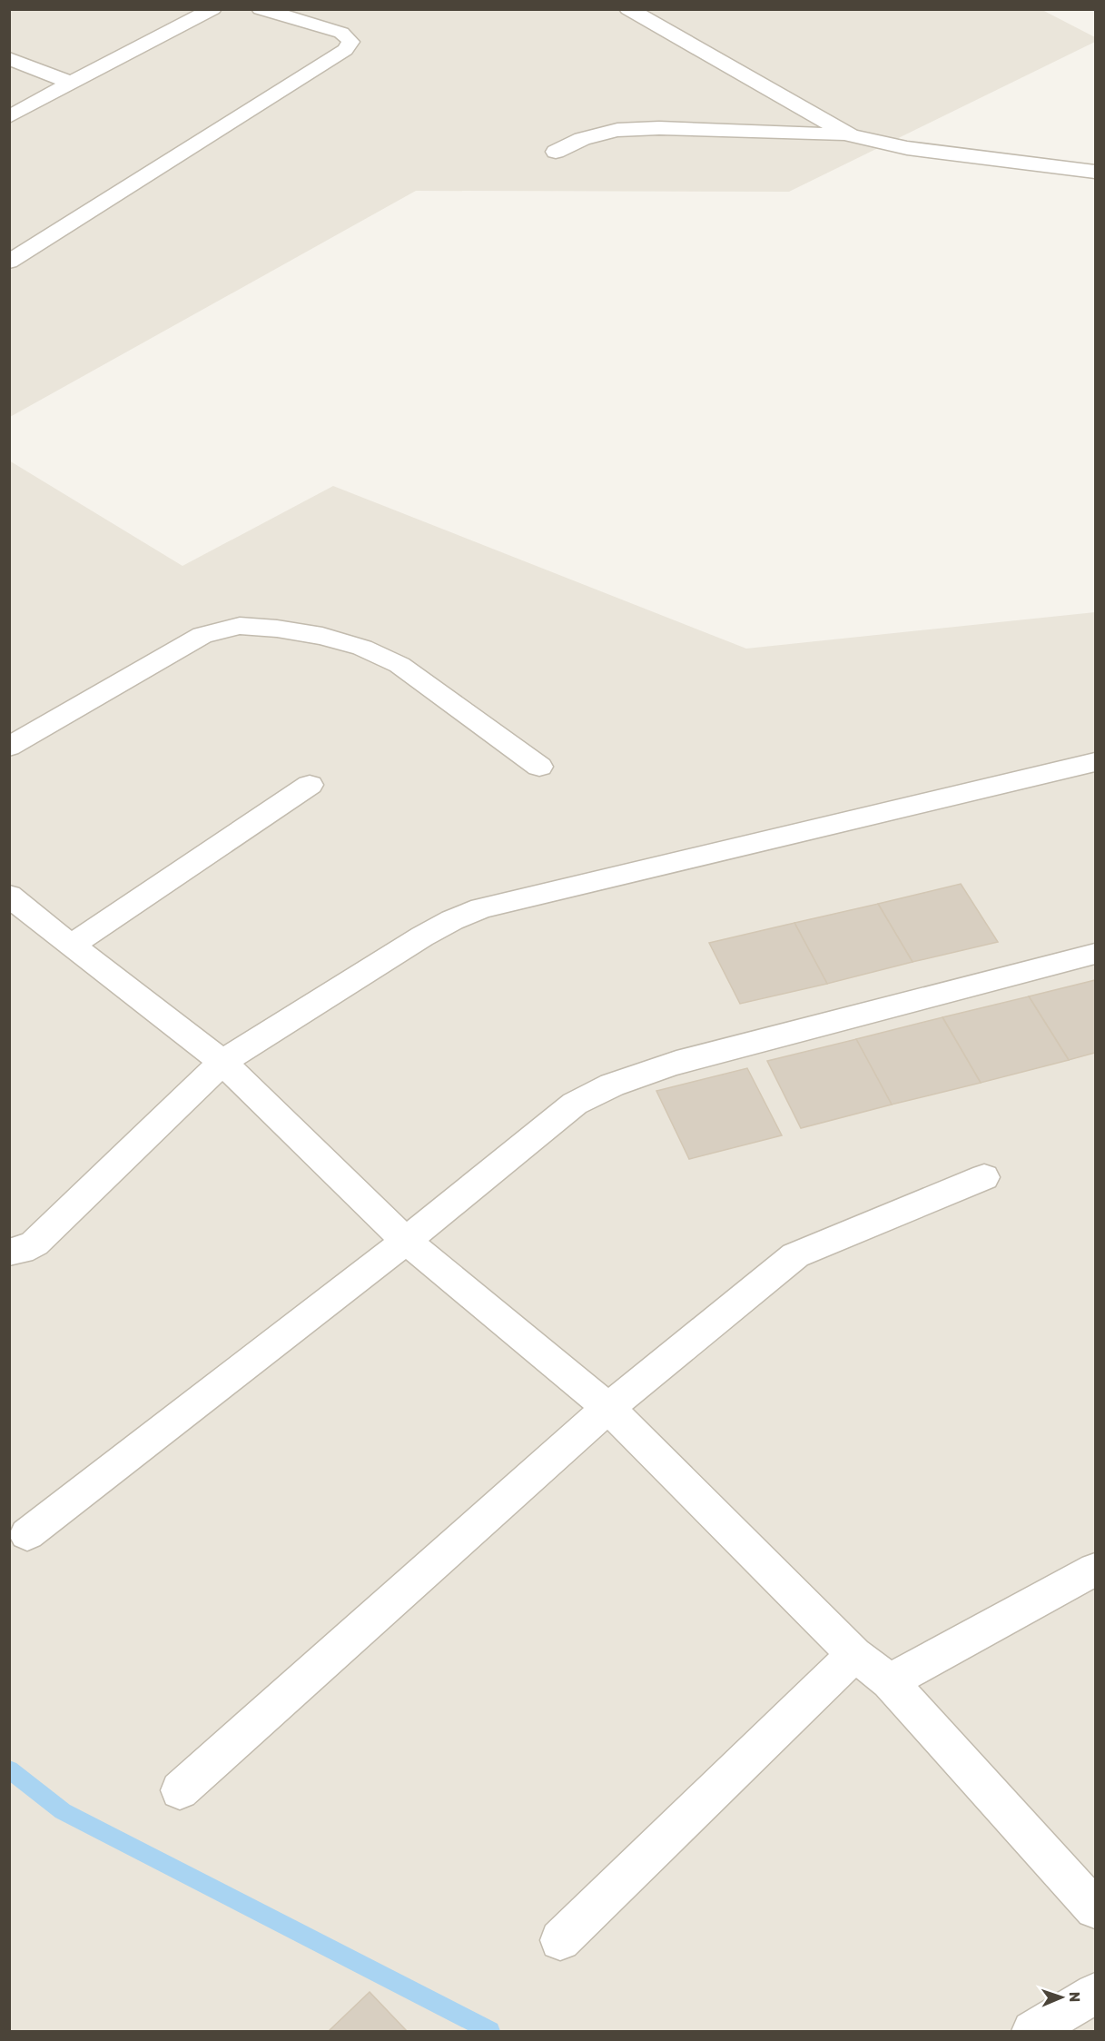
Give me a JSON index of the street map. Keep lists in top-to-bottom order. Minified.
{"north":"right"}
